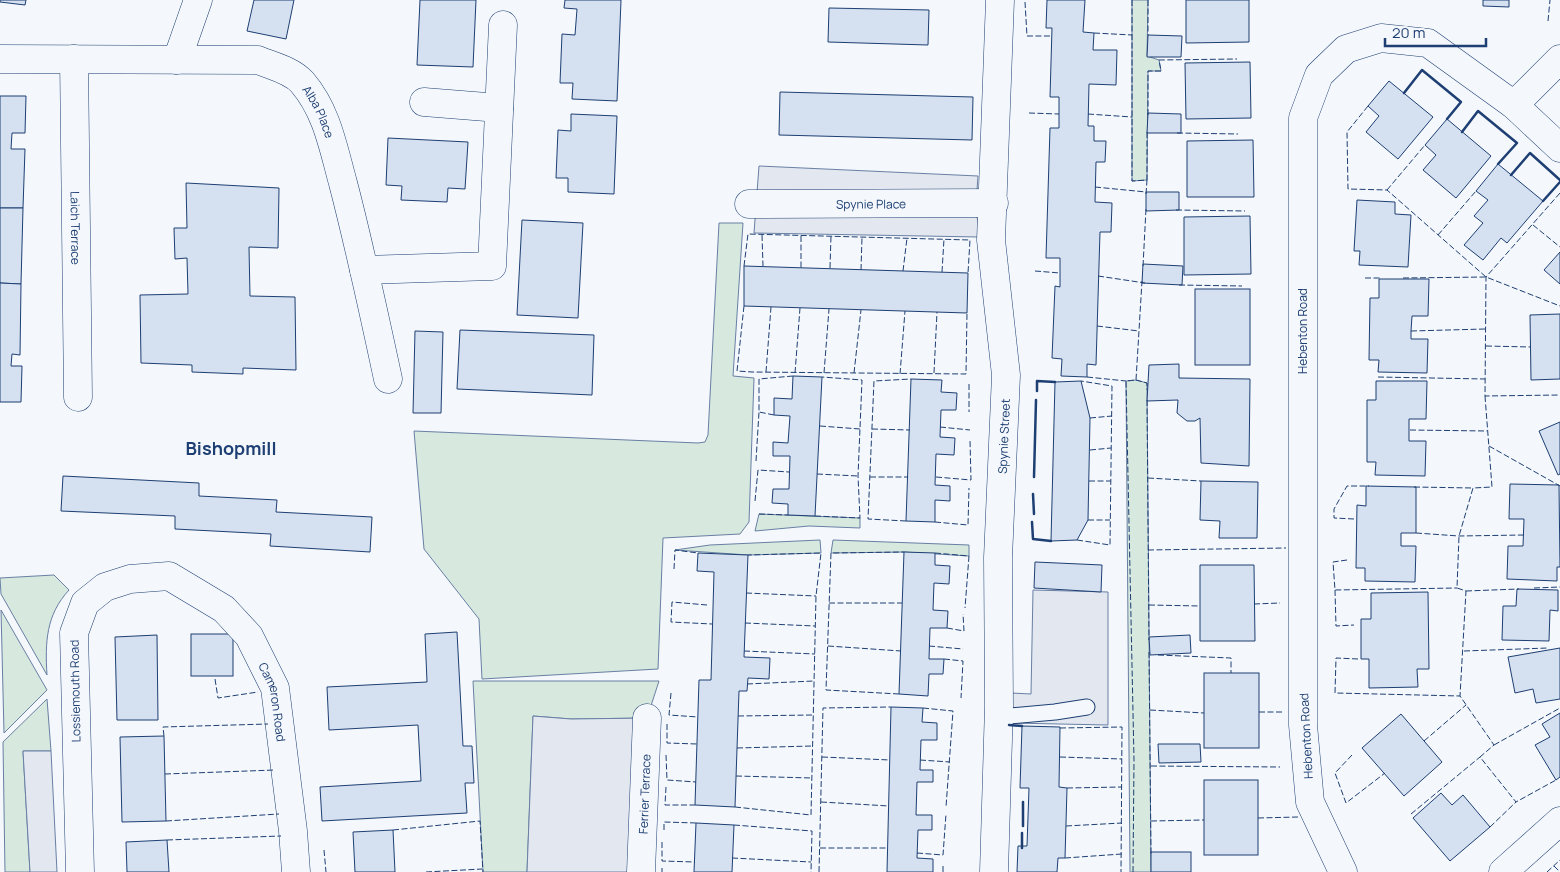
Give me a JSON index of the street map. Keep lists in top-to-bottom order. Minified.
{"streets":{"street":["Alba Place","Spynie Place","Laich Terrace","Hebenton Road","Spynie Street","Lossiemouth Road","Cameron Road","Ferrier Terrace"]},"crossings":[["Alba Place","Laich Terrace"],["Spynie Place","Spynie Street"],["Lossiemouth Road","Cameron Road"]],"districts":["Bishopmill"],"scale_bar":"20 m"}
